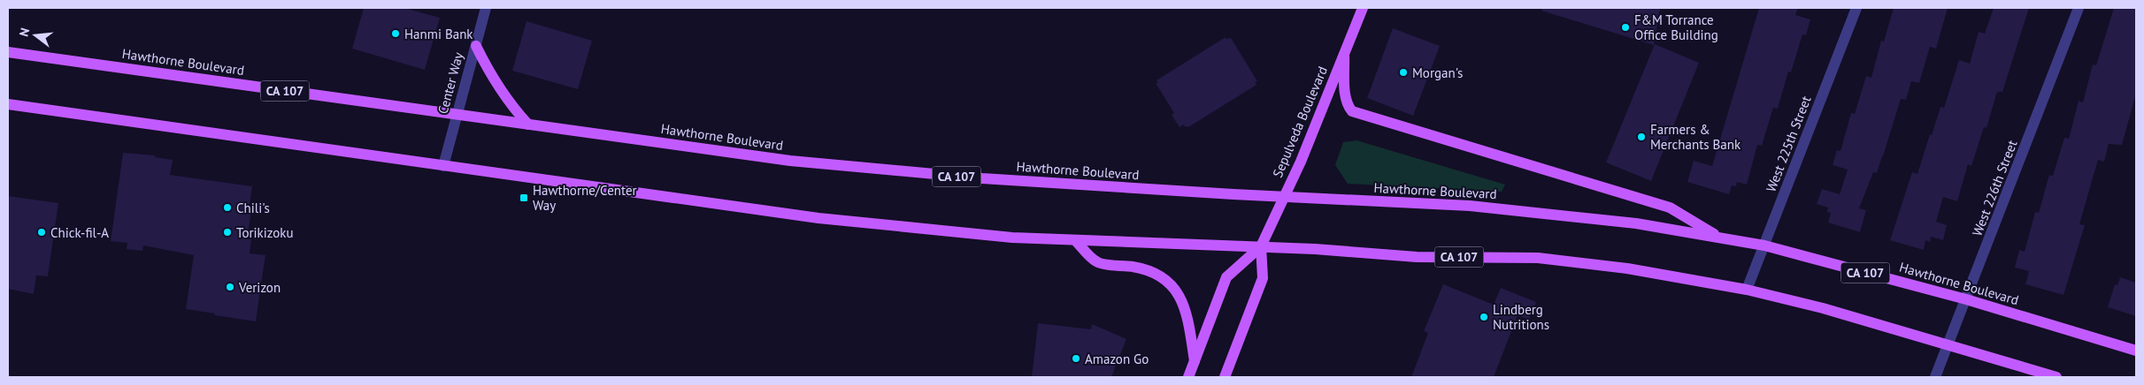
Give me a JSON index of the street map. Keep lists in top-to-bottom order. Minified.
{"streets":{"main road":["Hawthorne Boulevard","CA 107","Sepulveda Boulevard"],"street":["Center Way","West 225th Street","West 226th Street"]},"crossings":[["Hawthorne Boulevard","Center Way"],["Hawthorne Boulevard","Sepulveda Boulevard"],["Hawthorne Boulevard","West 225th Street"],["Hawthorne Boulevard","West 226th Street"],["Center Way","CA 107"],["CA 107","Sepulveda Boulevard"],["CA 107","West 225th Street"],["CA 107","West 226th Street"]],"places":{"other":["F&M Torrance Office Building","Hanmi Bank","Morgan's","Farmers & Merchants Bank","Chili's","Chick-fil-A","Torikizoku","Verizon","Lindberg Nutritions","Amazon Go"],"transit":["Hawthorne/Center Way"]},"north":"left"}
